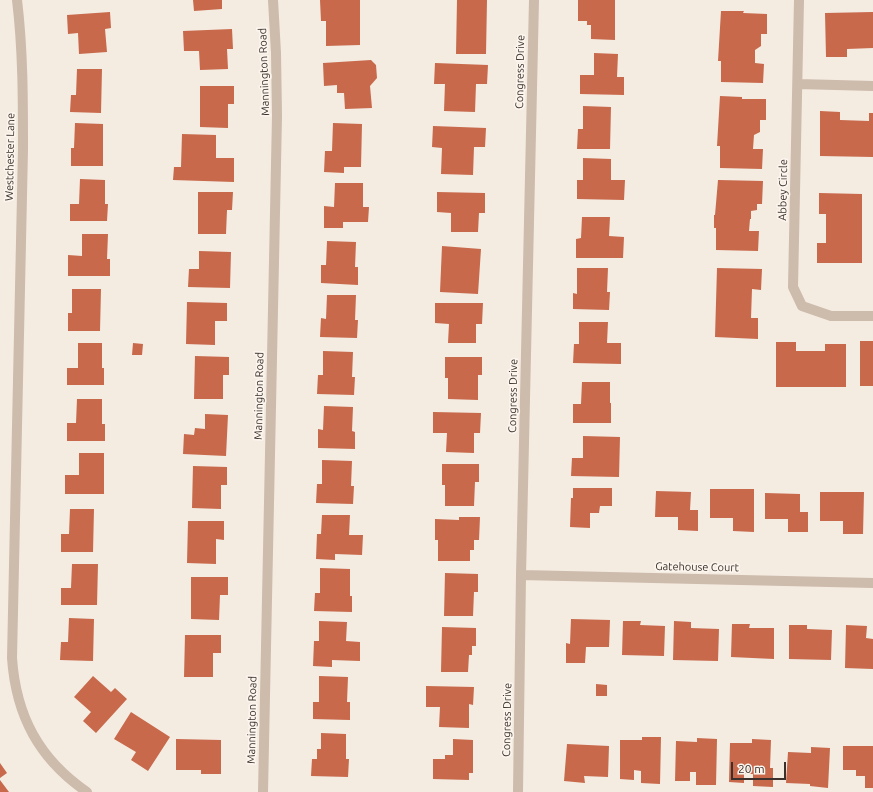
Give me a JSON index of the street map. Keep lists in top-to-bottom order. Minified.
{"streets":{"street":["Mannington Road","Congress Drive","Westchester Lane","Abbey Circle","Gatehouse Court"]},"crossings":[["Congress Drive","Gatehouse Court"]],"scale_bar":"20 m"}
